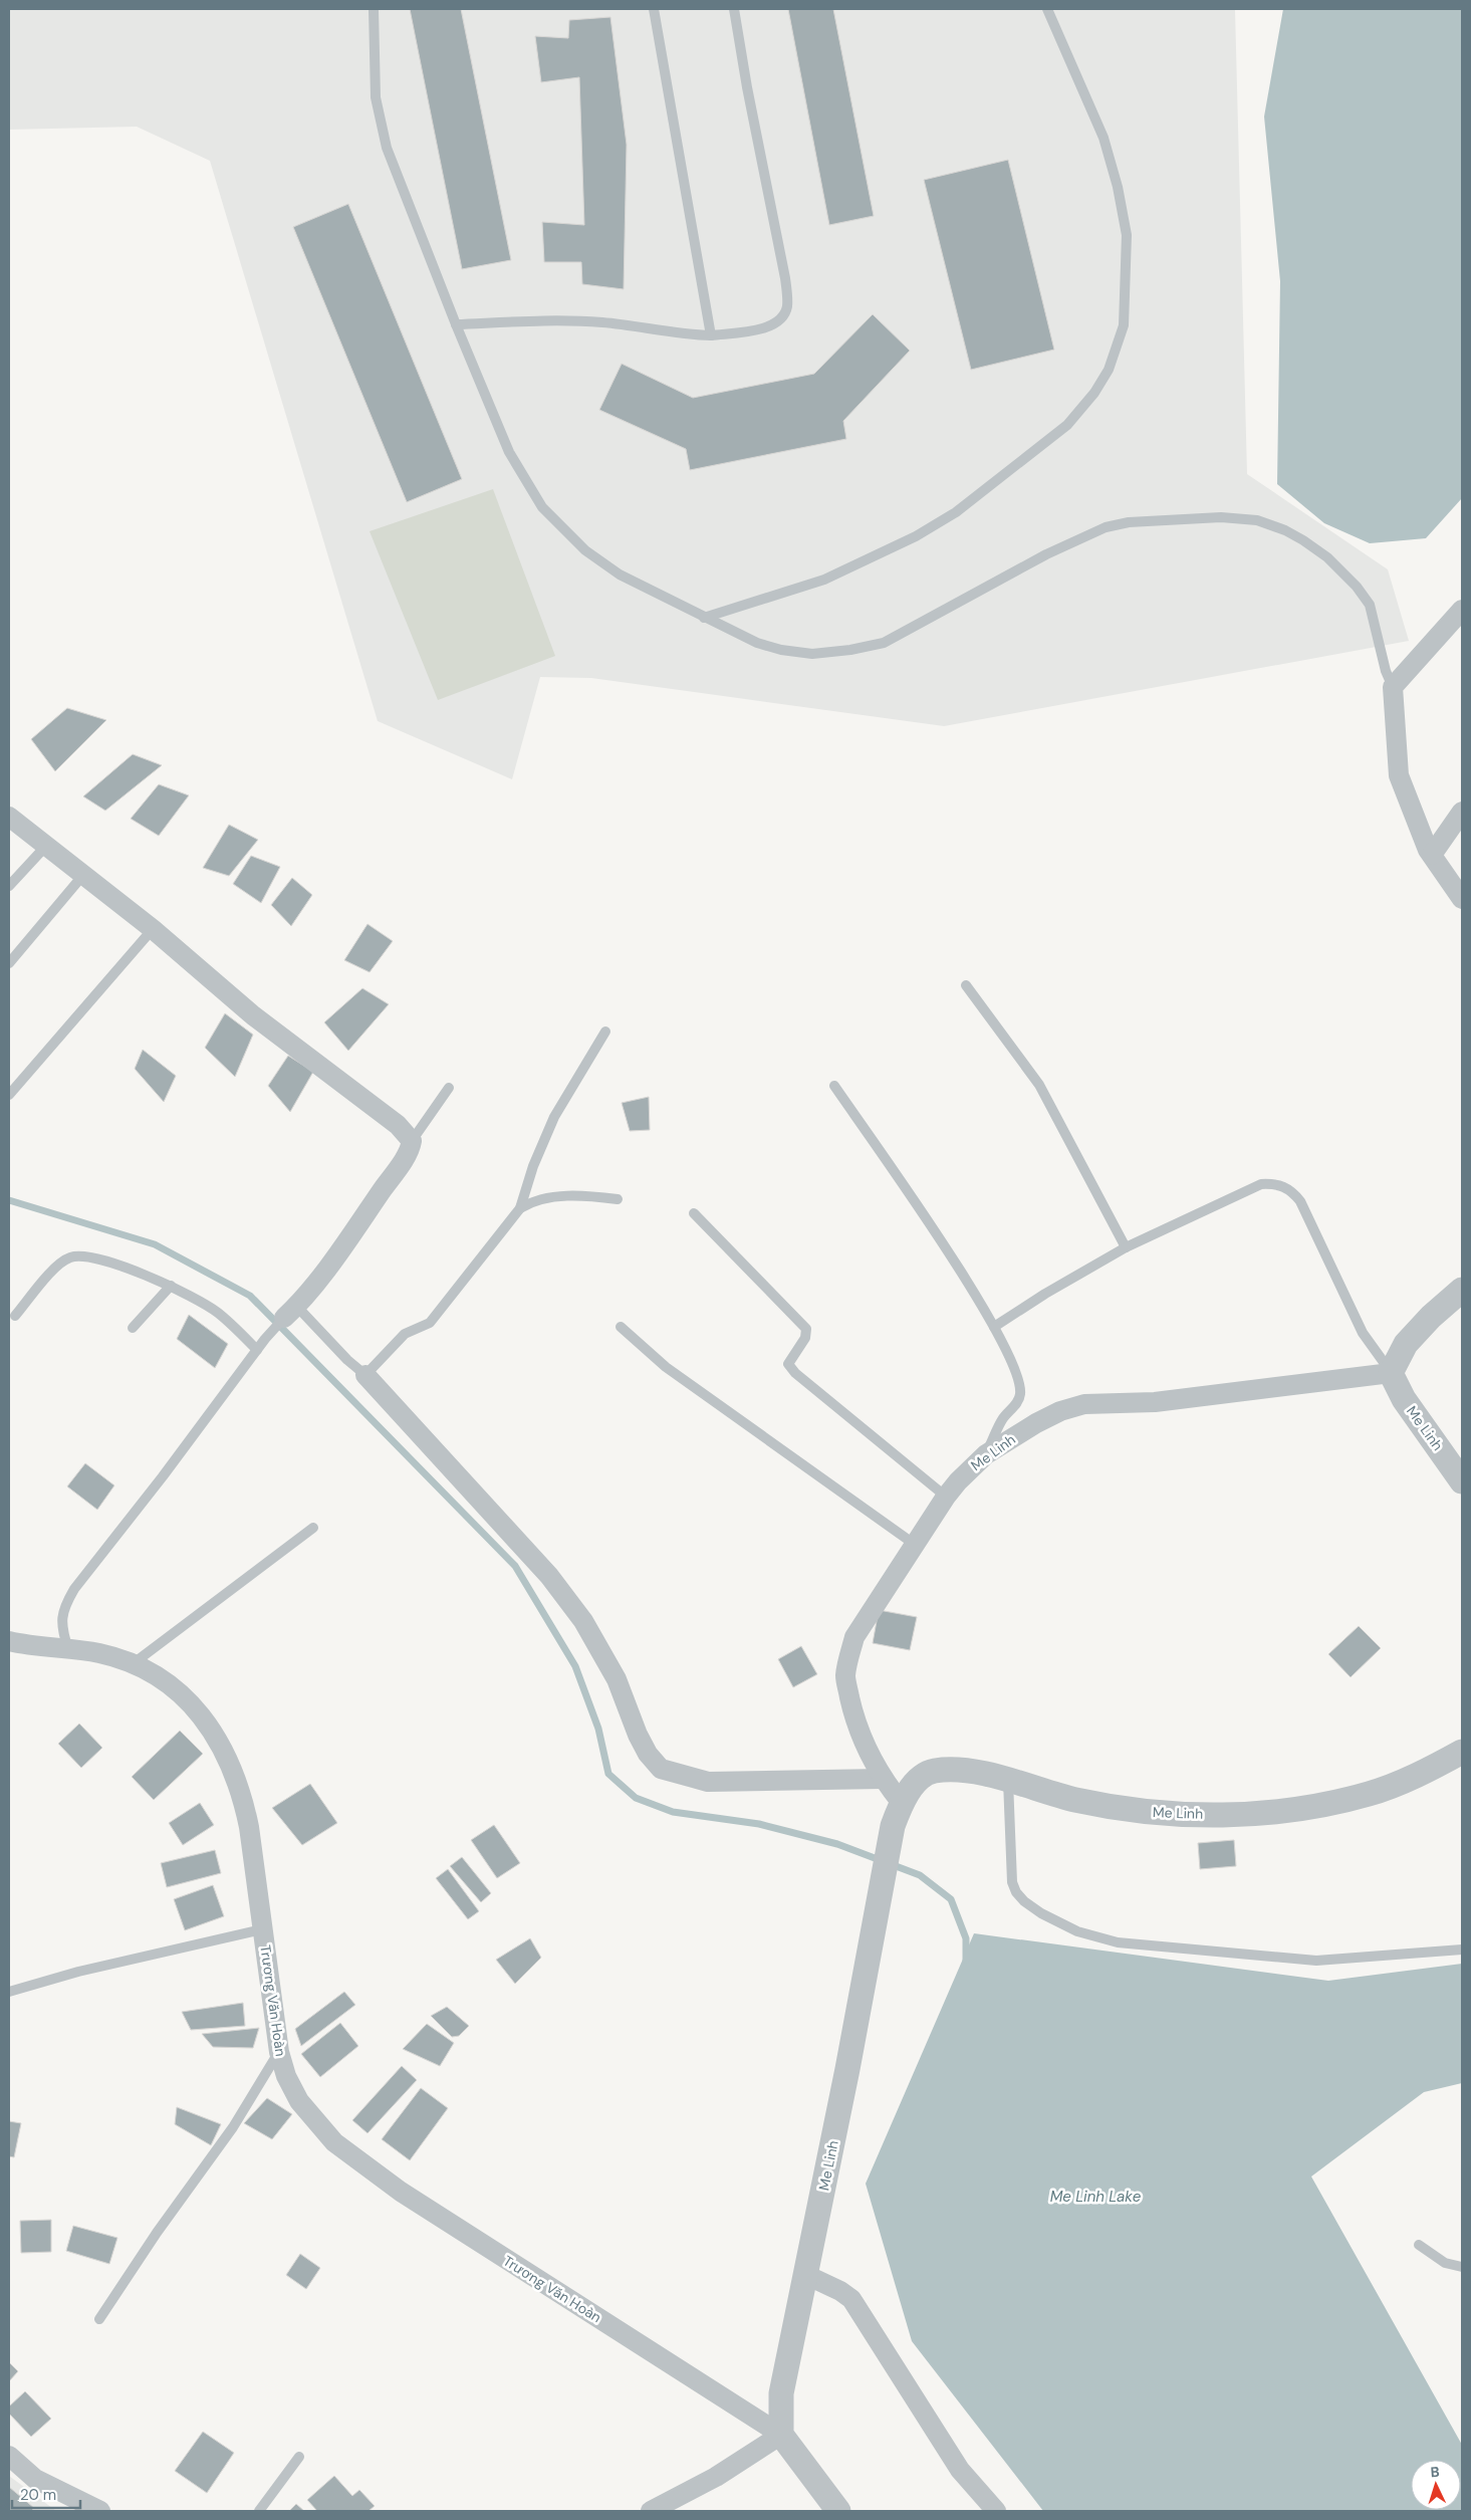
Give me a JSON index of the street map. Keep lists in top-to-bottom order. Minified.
{"streets":{"street":["Me Linh","Trương Văn Hoàn"]},"crossings":[["Me Linh","Trương Văn Hoàn"]],"water":["Me Linh Lake"],"scale_bar":"20 m","north":"top"}
